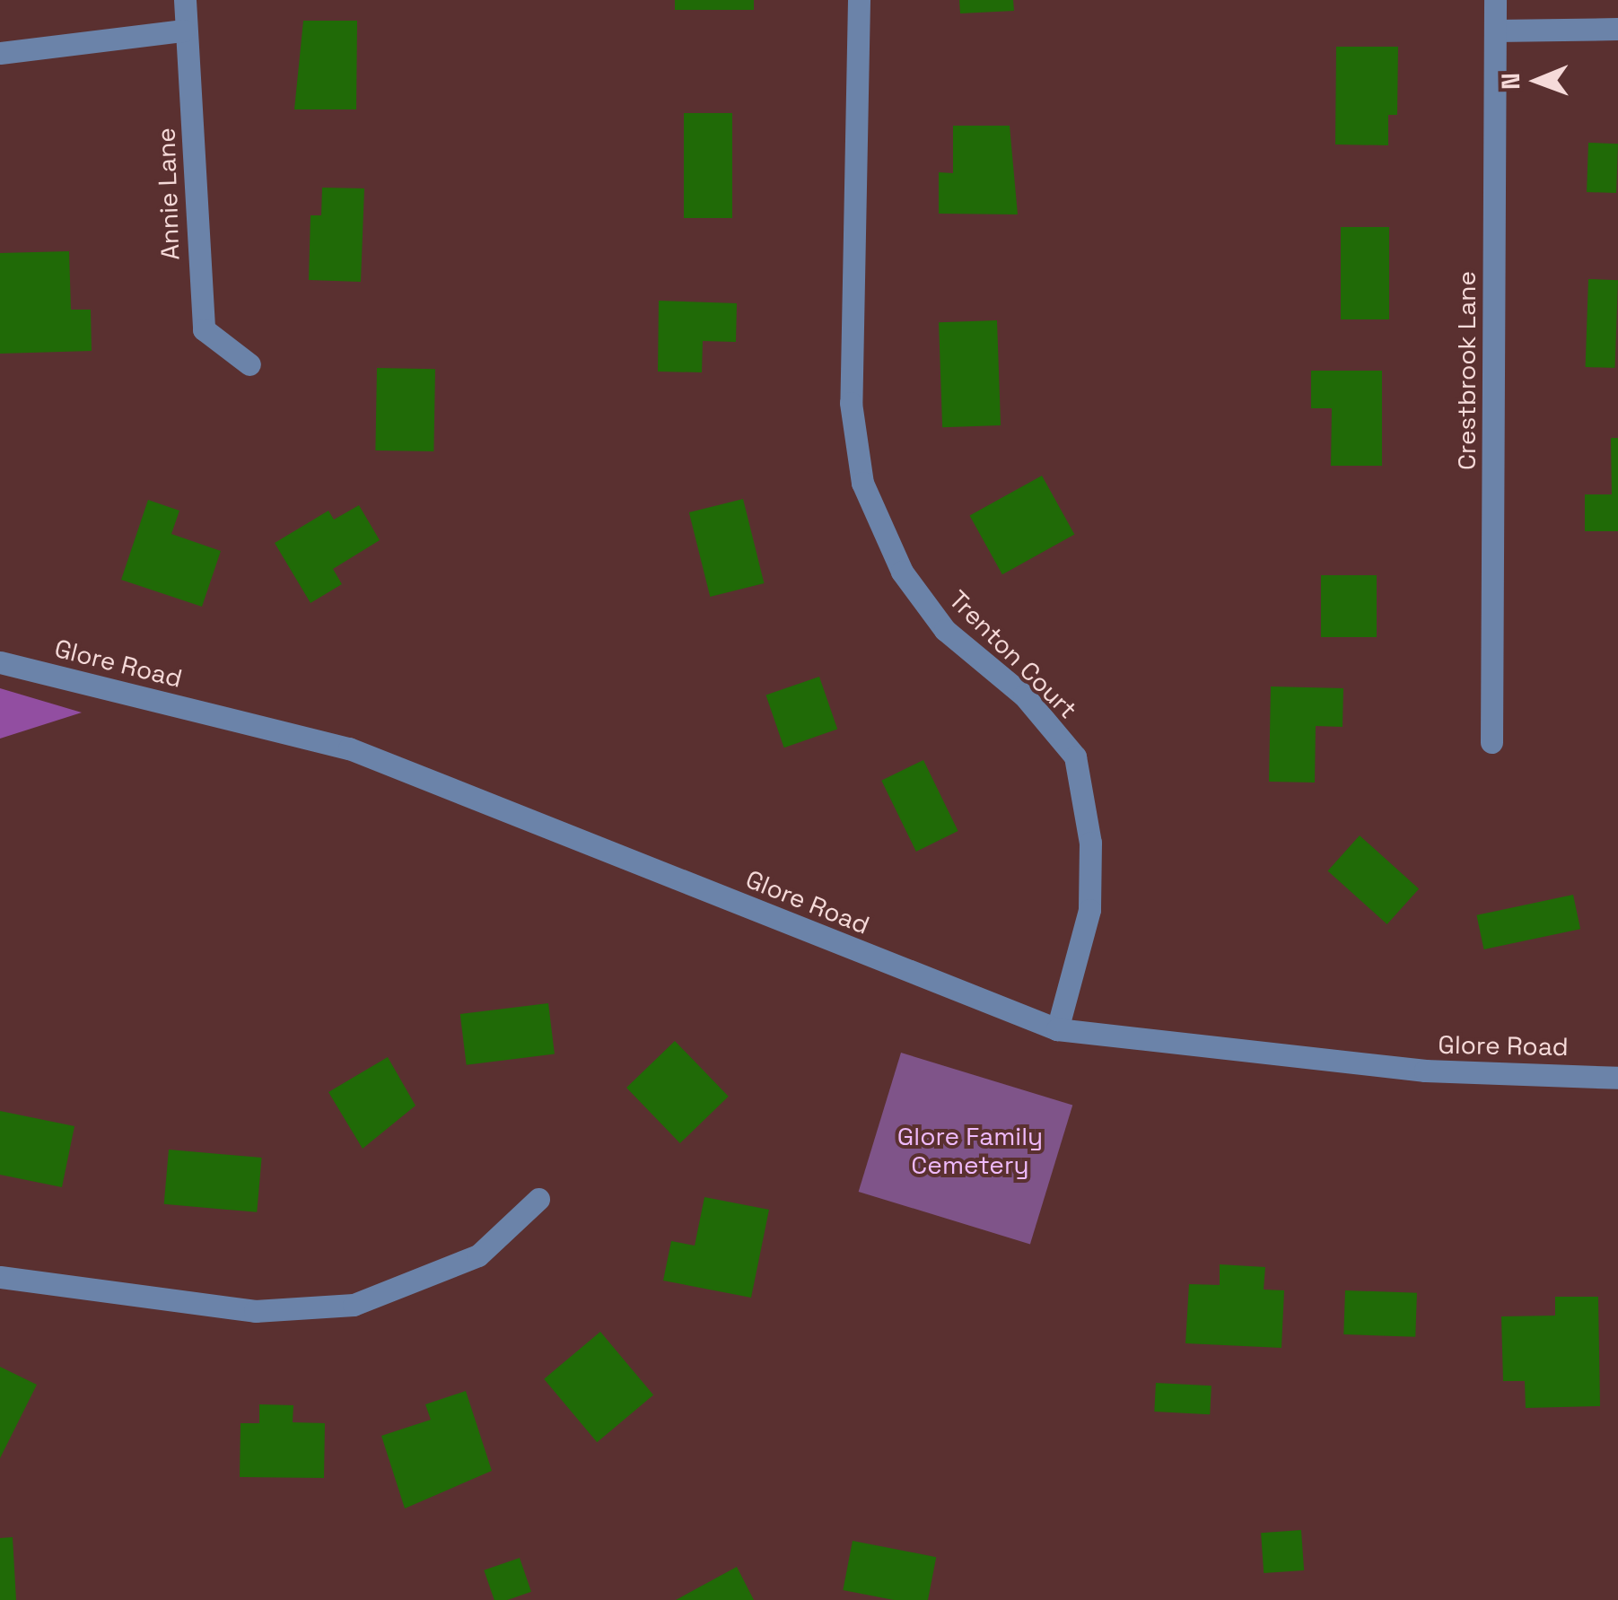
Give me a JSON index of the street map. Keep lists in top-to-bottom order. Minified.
{"streets":{"street":["Annie Lane","Crestbrook Lane","Trenton Court","Glore Road"]},"crossings":[["Trenton Court","Glore Road"]],"parks":["Glore Family Cemetery"],"north":"left"}
